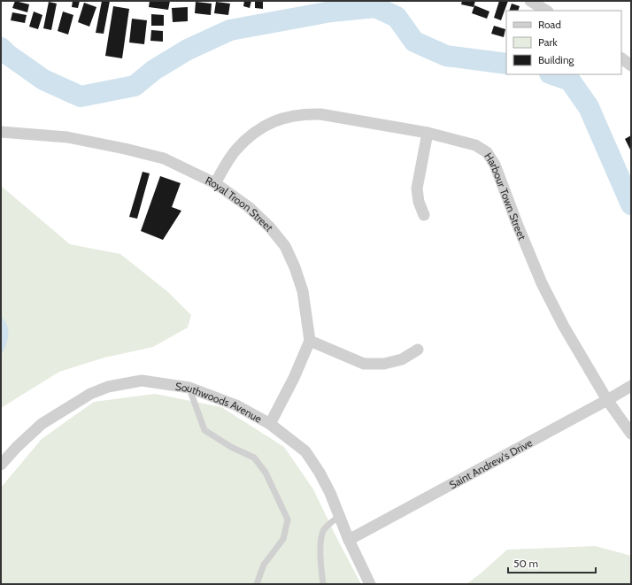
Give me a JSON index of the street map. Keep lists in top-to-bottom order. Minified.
{"streets":{"street":["Harbour Town Street","Royal Troon Street","Southwoods Avenue","Saint Andrew's Drive"]},"crossings":[["Harbour Town Street","Royal Troon Street"],["Harbour Town Street","Saint Andrew's Drive"],["Southwoods Avenue","Saint Andrew's Drive"]],"legend":["Road","Park","Building"],"scale_bar":"50 m"}
